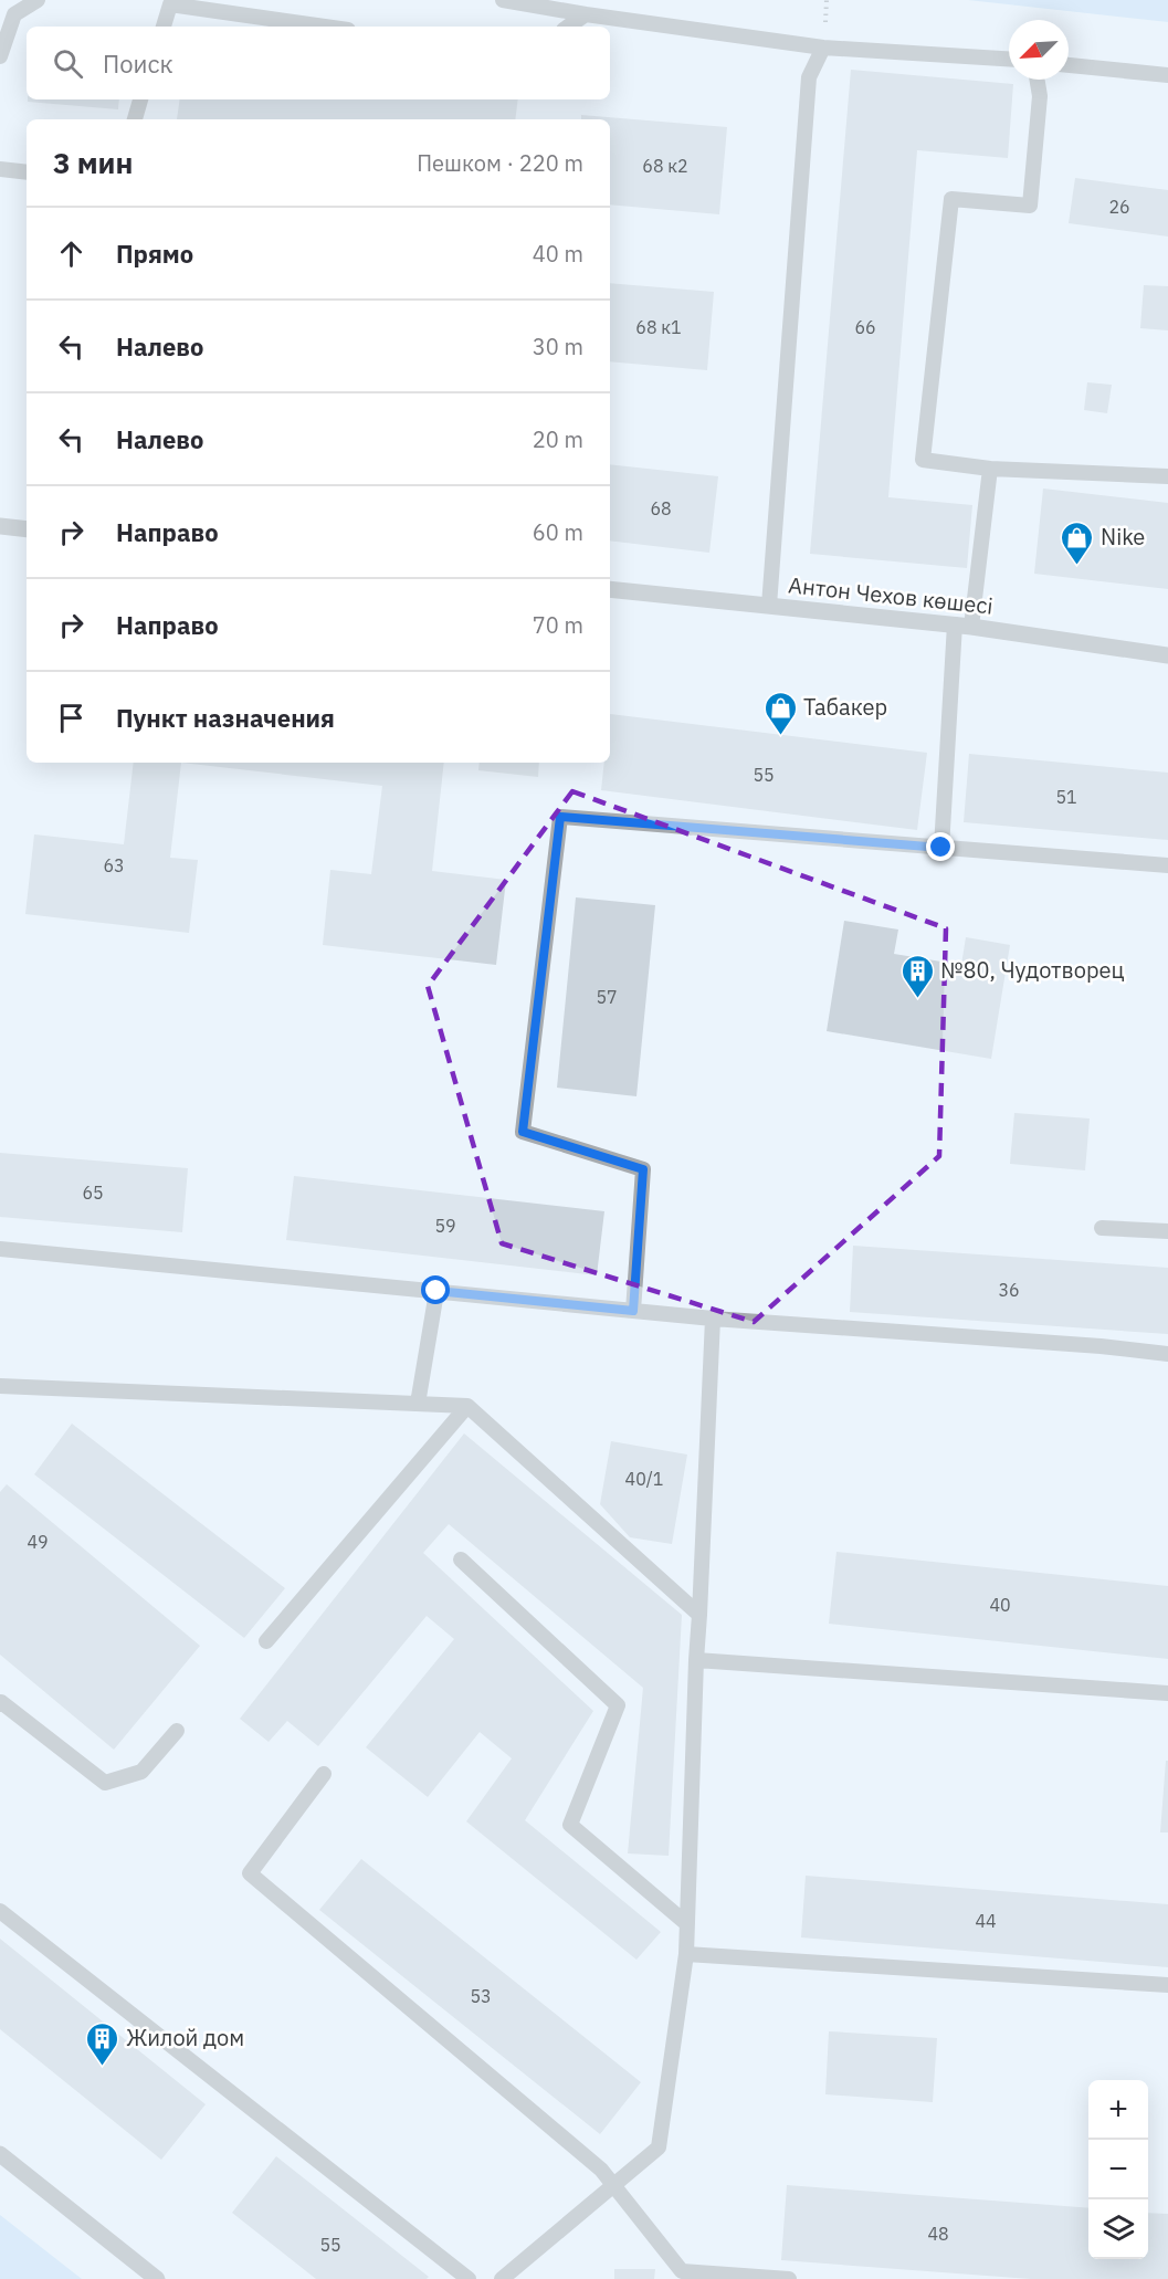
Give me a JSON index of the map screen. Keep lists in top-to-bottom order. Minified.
{"streets":{"street":["Антон Чехов көшесі"]},"places":{"shop":["Nike","Табакер"],"building":["№80, Чудотворец","Жилой дом"]},"house_numbers":["68 к2","26","68 к1","66","68","55","51","63","57","65","59","36","40/1","49","40","44","53","48","55"],"north":"bottom left","page":{"search":"Поиск","heading":["3 мин","Пешком · 220 m"],"list":[["Прямо","40 m"],["Налево","30 m"],["Налево","20 m"],["Направо","60 m"],["Направо","70 m"],"Пункт назначения"],"map_buttons":["+","−"]}}
